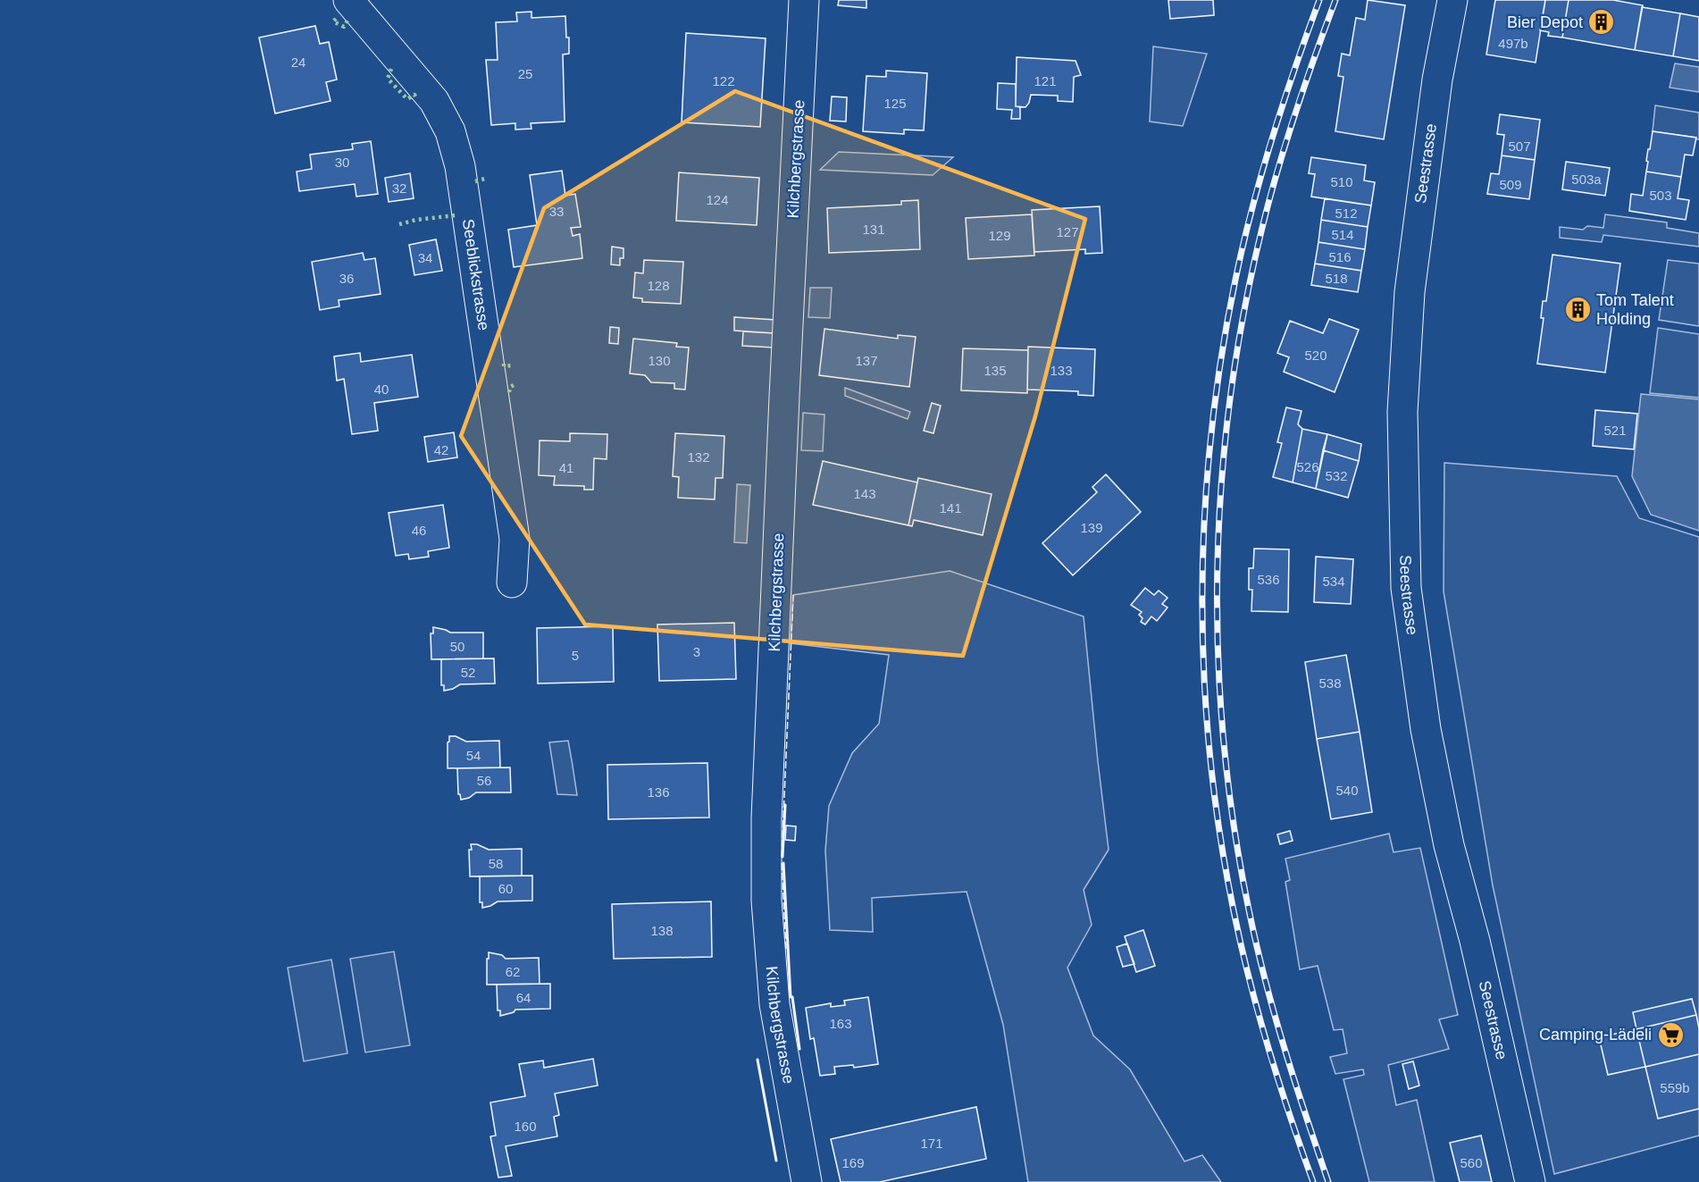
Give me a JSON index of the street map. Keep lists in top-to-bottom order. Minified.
{"streets":{"street":["Kilchbergstrasse","Seestrasse","Seeblickstrasse"]},"places":{"building":["Bier Depot","Tom Talent Holding"],"supermarket":["Camping-Lädeli"]},"house_numbers":["497b","24","25","122","121","125","507","30","503a","510","509","32","503","124","33","512","131","127","514","129","516","34","36","518","128","520","130","137","135","133","40","521","42","132","526","41","532","143","141","139","46","536","534","50","3","5","52","538","54","56","540","136","58","60","138","62","64","163","559b","160","171","169","560"]}
